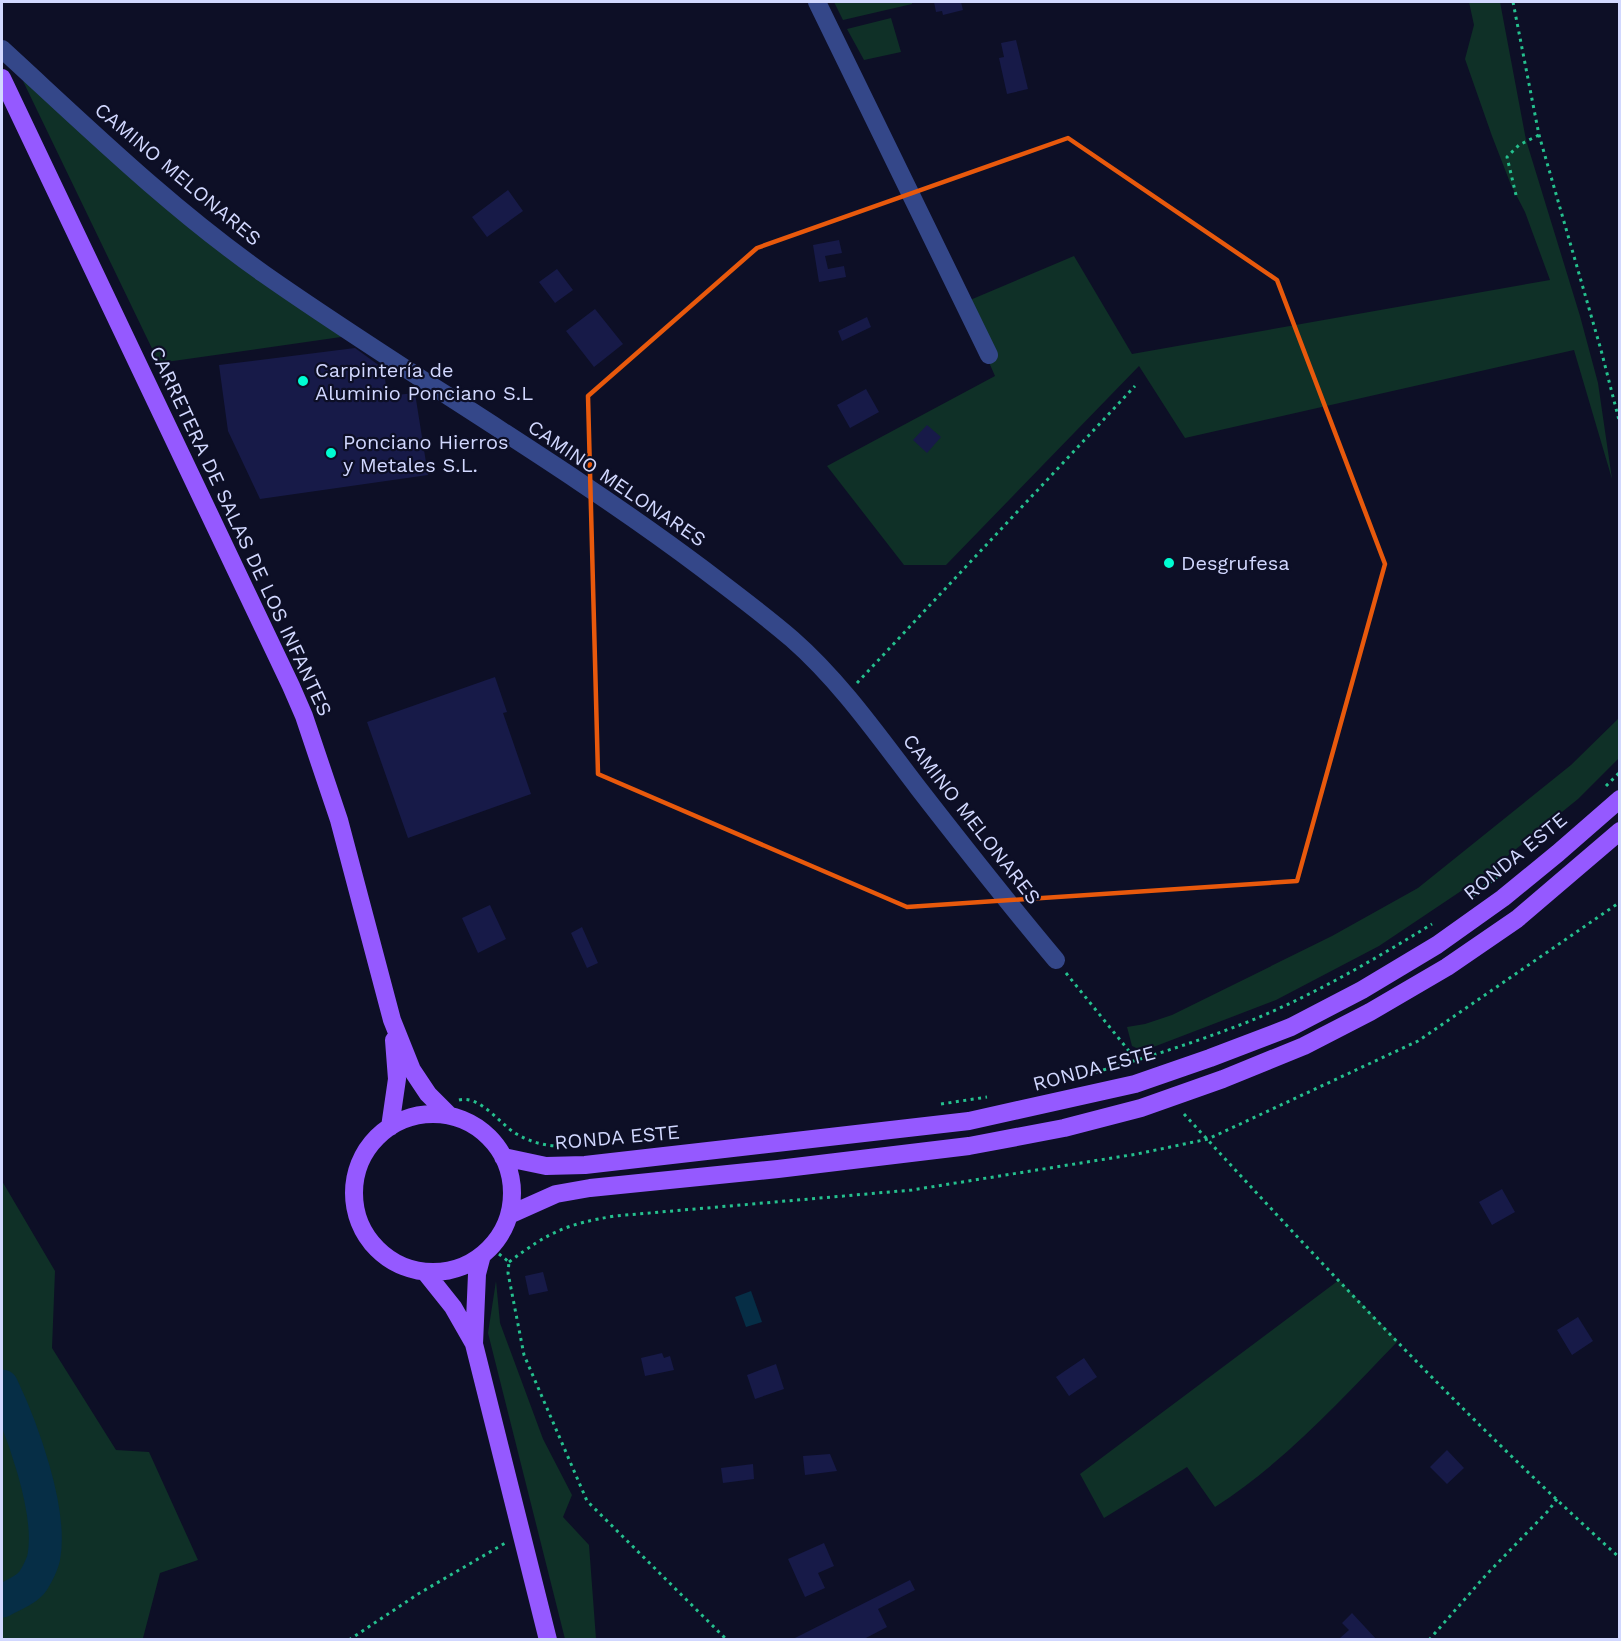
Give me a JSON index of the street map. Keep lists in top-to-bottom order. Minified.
{"streets":{"main road":["CARRETERA DE SALAS DE LOS INFANTES","RONDA ESTE"],"street":["CAMINO MELONARES"]},"crossings":[["CARRETERA DE SALAS DE LOS INFANTES","RONDA ESTE"]],"places":["Carpintería de Aluminio Ponciano S.L","Ponciano Hierros y Metales S.L.","Desgrufesa"]}
